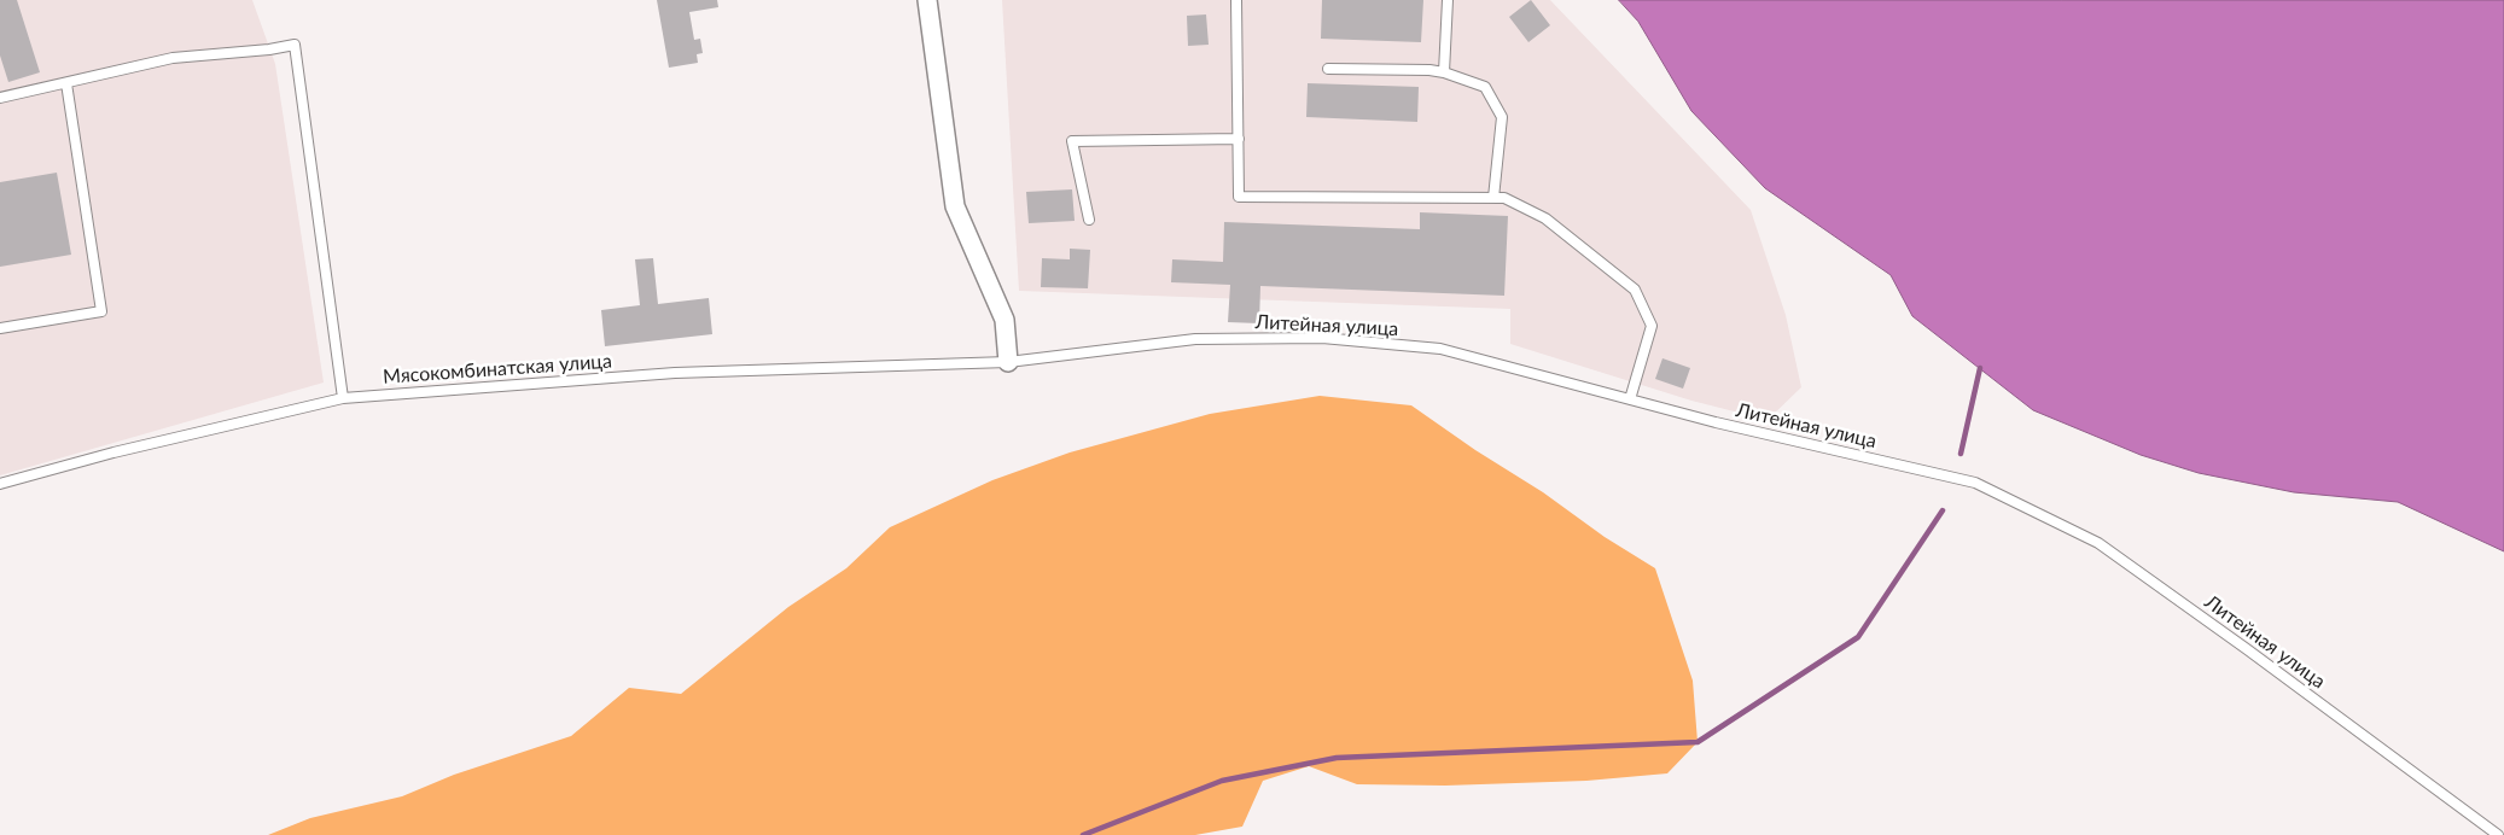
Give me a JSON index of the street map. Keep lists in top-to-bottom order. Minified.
{"streets":{"lane":["Литейная улица","Мясокомбинатская улица"]},"crossings":[["Литейная улица","Мясокомбинатская улица"]]}
